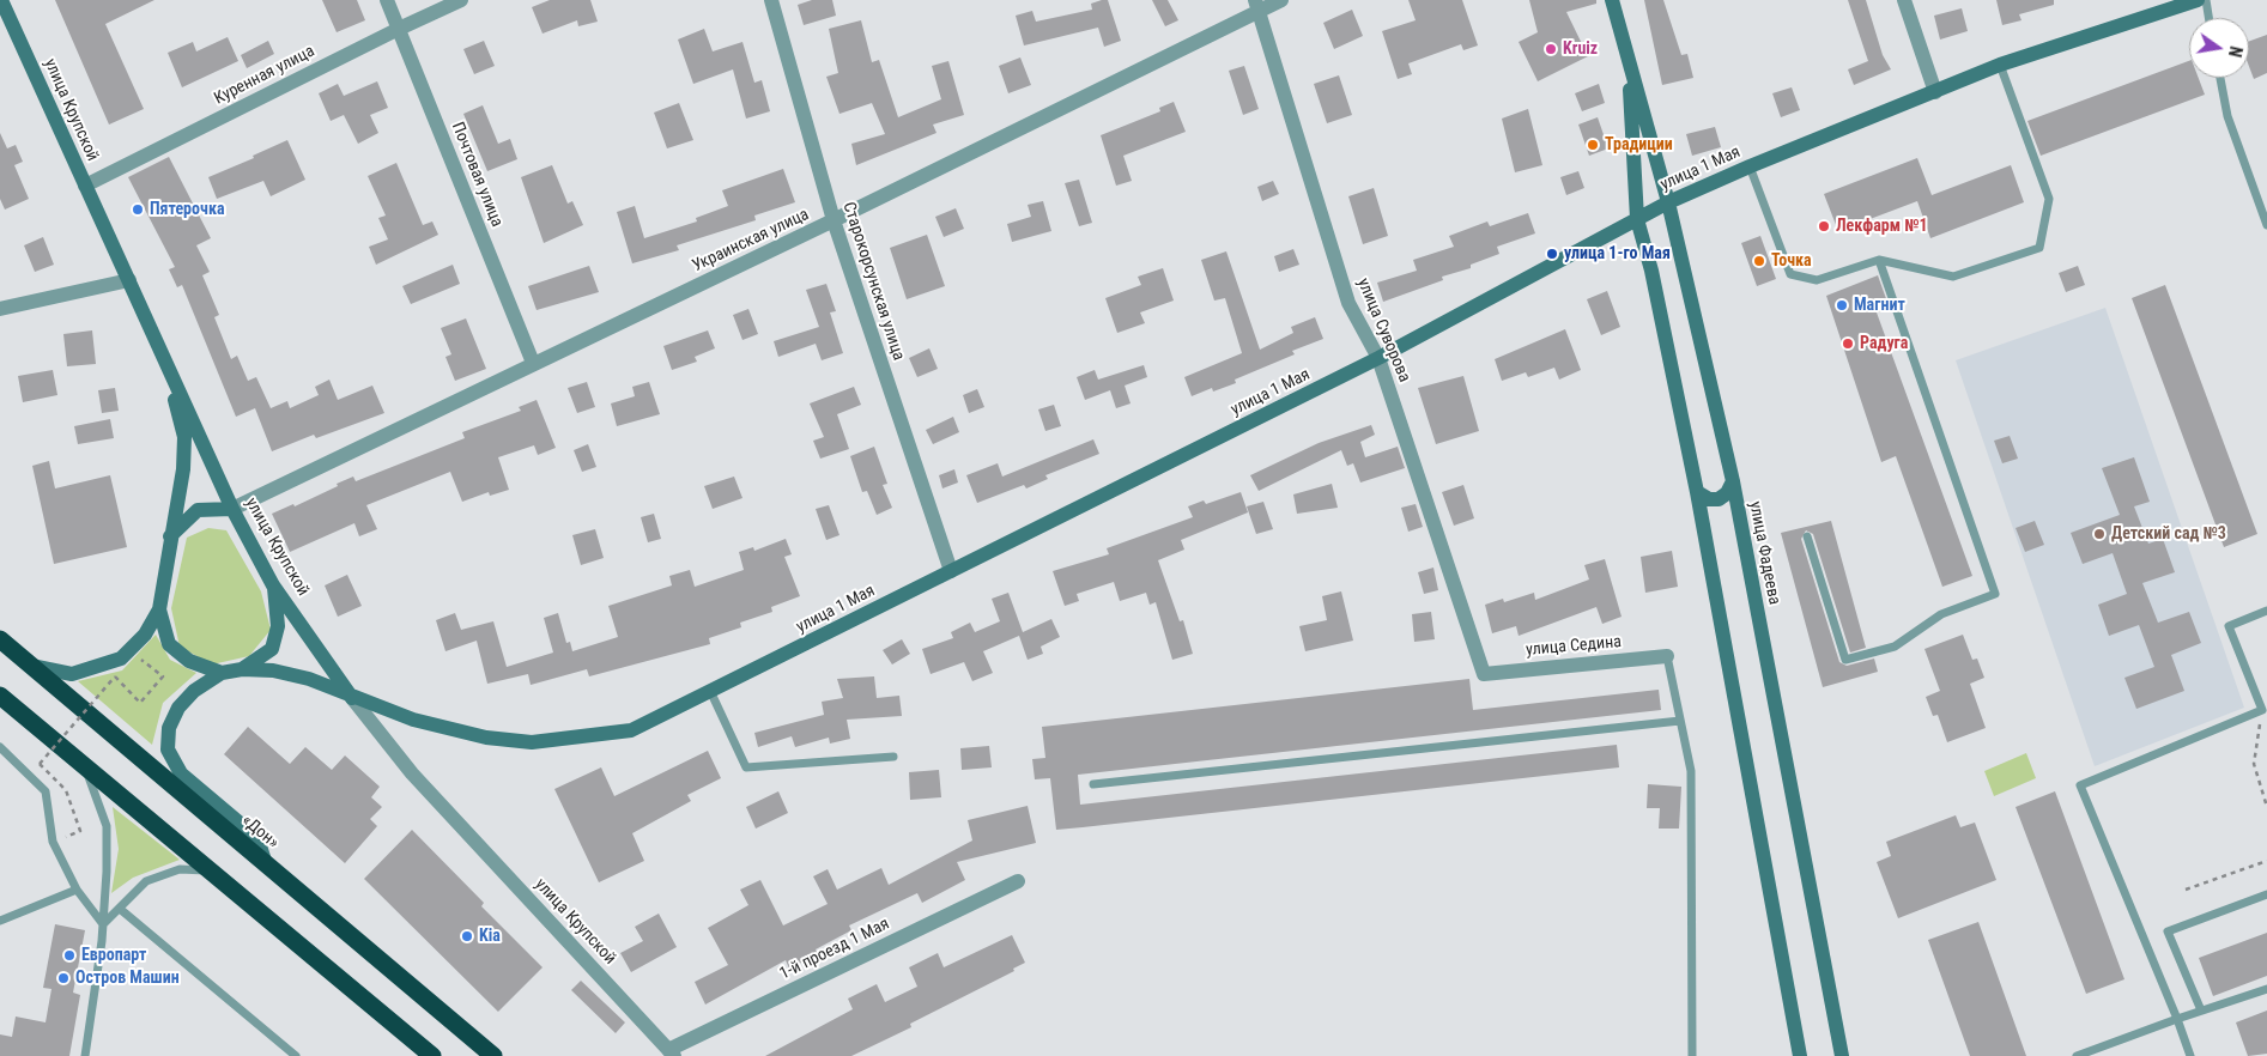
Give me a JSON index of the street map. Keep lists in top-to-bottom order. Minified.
{"streets":{"highway":["«Дон»"],"street":["Куренная улица","улица Крупской","улица 1 Мая","Почтовая улица","Украинская улица","Старокорсунская улица","улица Суворова","улица Фадеева","улица Седина","1-й проезд 1 Мая"]},"crossings":[["Куренная улица","улица Крупской"],["Куренная улица","Почтовая улица"],["улица Крупской","улица 1 Мая"],["улица Крупской","Украинская улица"],["улица Крупской","1-й проезд 1 Мая"],["улица 1 Мая","Украинская улица"],["улица 1 Мая","Старокорсунская улица"],["улица 1 Мая","улица Суворова"],["улица 1 Мая","улица Фадеева"],["Почтовая улица","Украинская улица"],["Украинская улица","Старокорсунская улица"],["Украинская улица","улица Суворова"],["улица Суворова","улица Седина"]],"places":["Kruiz","Традиции","Пятерочка","Лекфарм №1","улица 1-го Мая","Точка","Магнит","Радуга","Детский сад №3","Kia","Европарт","Остров Машин"],"north":"right"}
